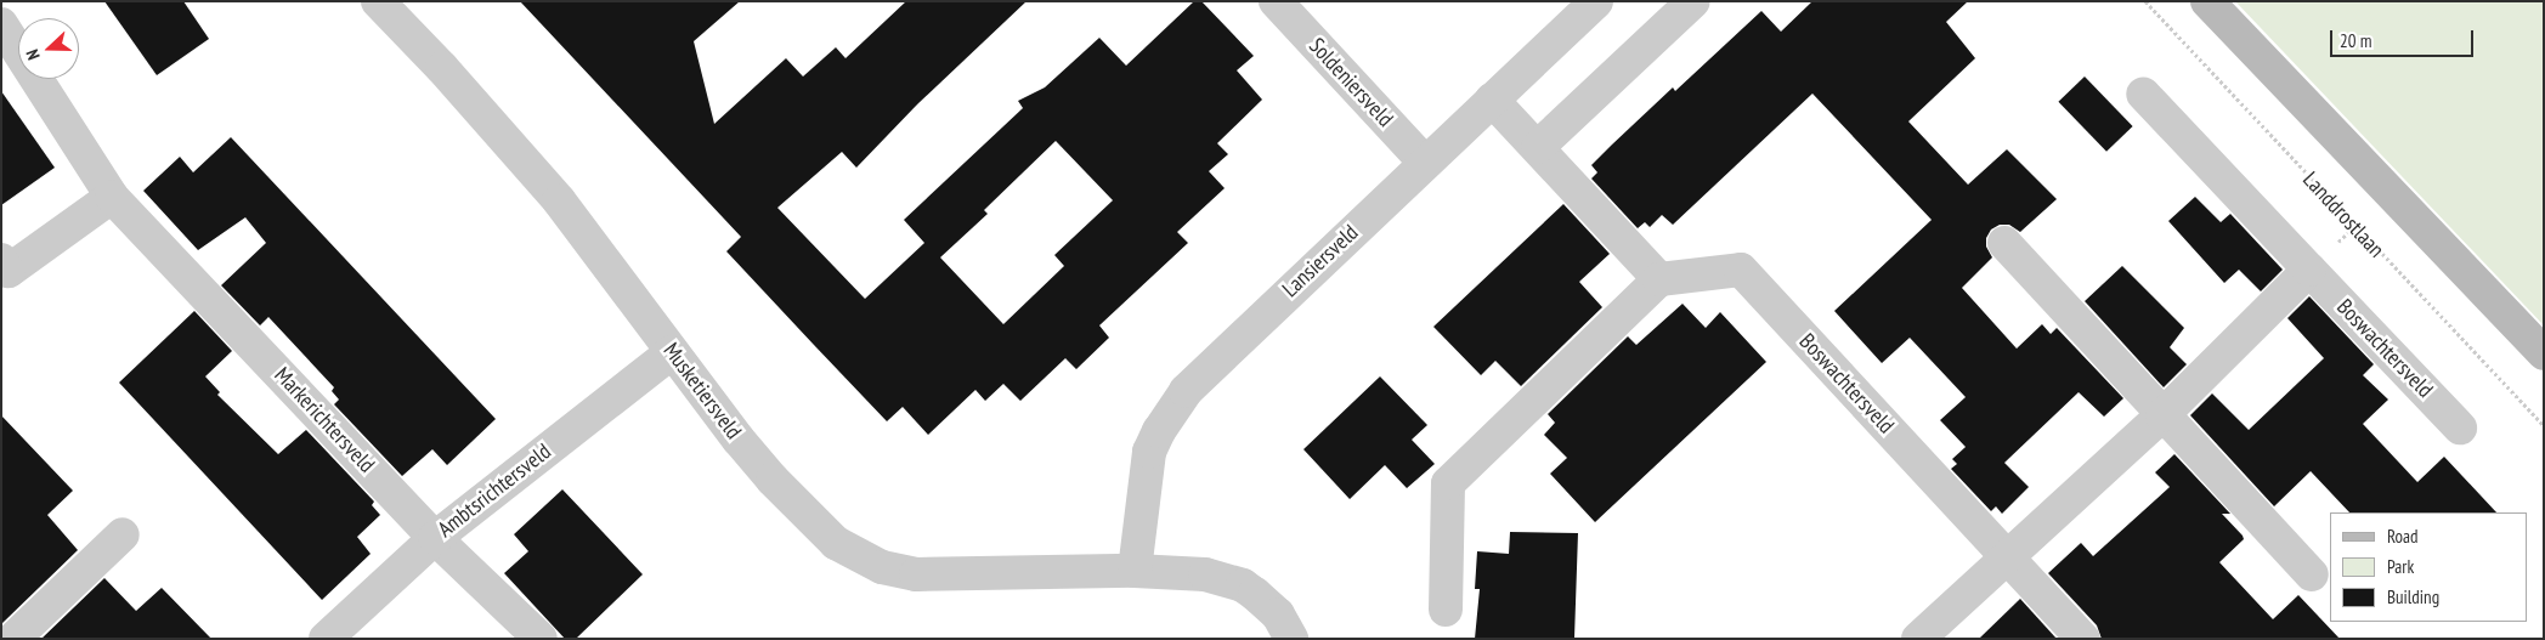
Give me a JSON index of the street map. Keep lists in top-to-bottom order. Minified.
{"streets":{"street":["Soldeniersveld","Lansiersveld","Boswachtersveld","Musketiersveld","Markerichtersveld","Ambtsrichtersveld"],"path":["Landdrostlaan"]},"crossings":[["Soldeniersveld","Lansiersveld"],["Lansiersveld","Musketiersveld"],["Musketiersveld","Ambtsrichtersveld"],["Markerichtersveld","Ambtsrichtersveld"]],"legend":["Road","Park","Building"],"scale_bar":"20 m","north":"left"}
